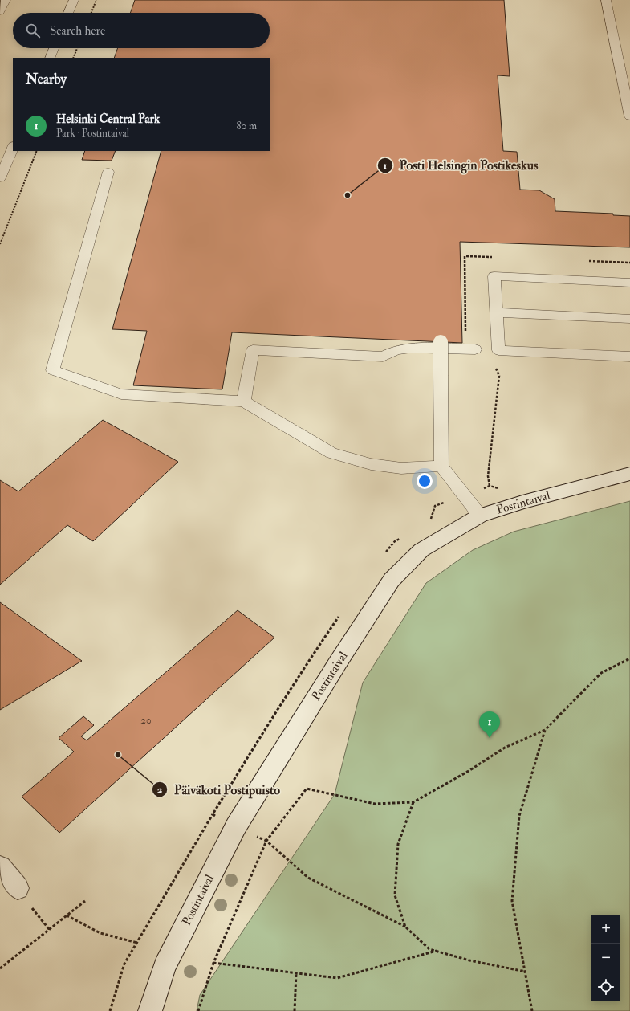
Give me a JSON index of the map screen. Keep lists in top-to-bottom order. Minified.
{"streets":{"street":["Postintaival"]},"places":["Posti Helsingin Postikeskus","Päiväkoti Postipuisto"],"house_numbers":["20"],"page":{"search":"Search here","heading":"Nearby","list":[{"mark":"1","name":"Helsinki Central Park","note":"Park · Postintaival","value":"80 m"}],"pins":"1","map_buttons":["+","−"]}}
